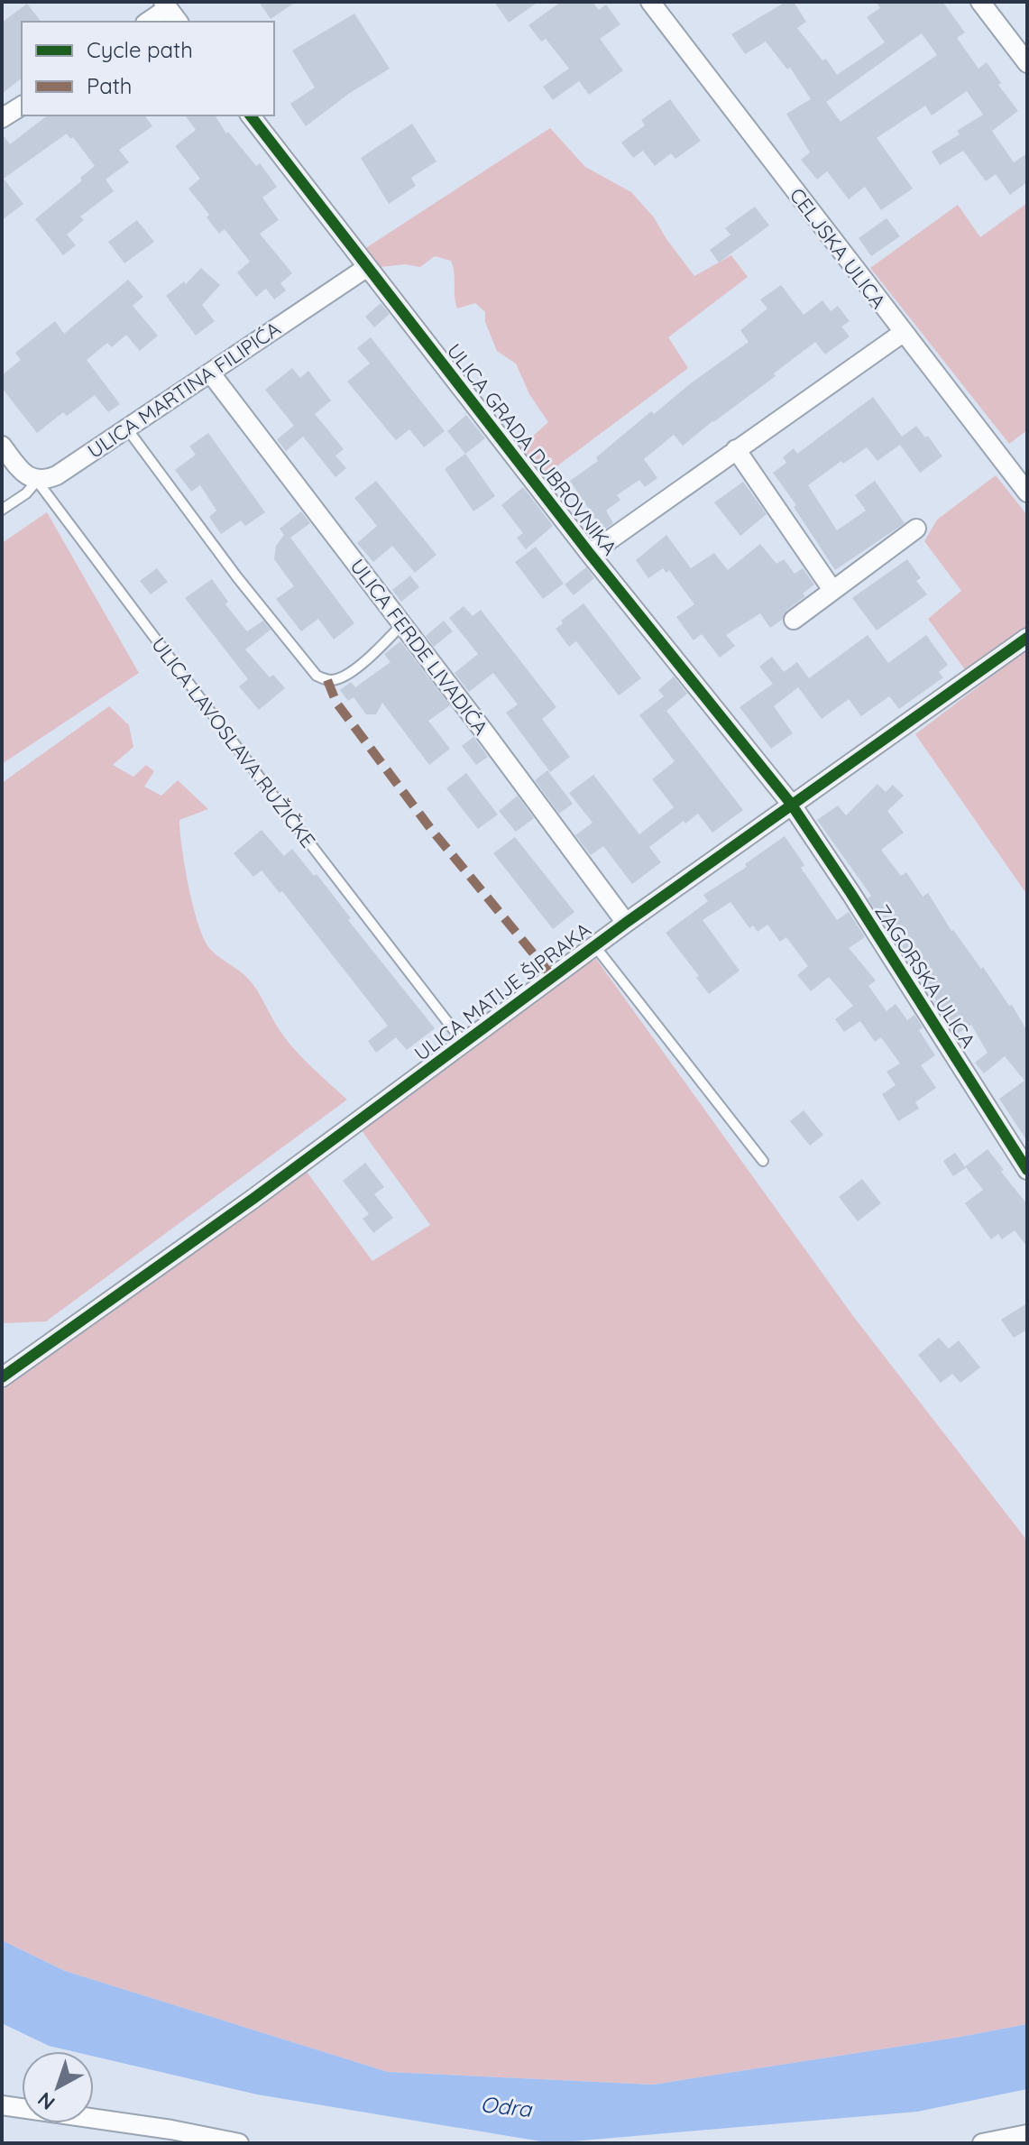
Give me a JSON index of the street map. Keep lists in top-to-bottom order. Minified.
{"streets":{"street":["CELJSKA ULICA","ULICA MARTINA FILIPIĆA","ULICA GRADA DUBROVNIKA","ULICA FERDE LIVADIĆA","ULICA LAVOSLAVA RUŽIČKE","ZAGORSKA ULICA","ULICA MATIJE ŠIPRAKA"]},"crossings":[["ULICA MARTINA FILIPIĆA","ULICA GRADA DUBROVNIKA"],["ULICA MARTINA FILIPIĆA","ULICA FERDE LIVADIĆA"],["ULICA MARTINA FILIPIĆA","ULICA LAVOSLAVA RUŽIČKE"],["ULICA GRADA DUBROVNIKA","ZAGORSKA ULICA"],["ULICA GRADA DUBROVNIKA","ULICA MATIJE ŠIPRAKA"],["ULICA FERDE LIVADIĆA","ULICA MATIJE ŠIPRAKA"],["ULICA LAVOSLAVA RUŽIČKE","ULICA MATIJE ŠIPRAKA"],["ZAGORSKA ULICA","ULICA MATIJE ŠIPRAKA"]],"water":["Odra"],"legend":["Cycle path","Path"],"north":"bottom left"}
